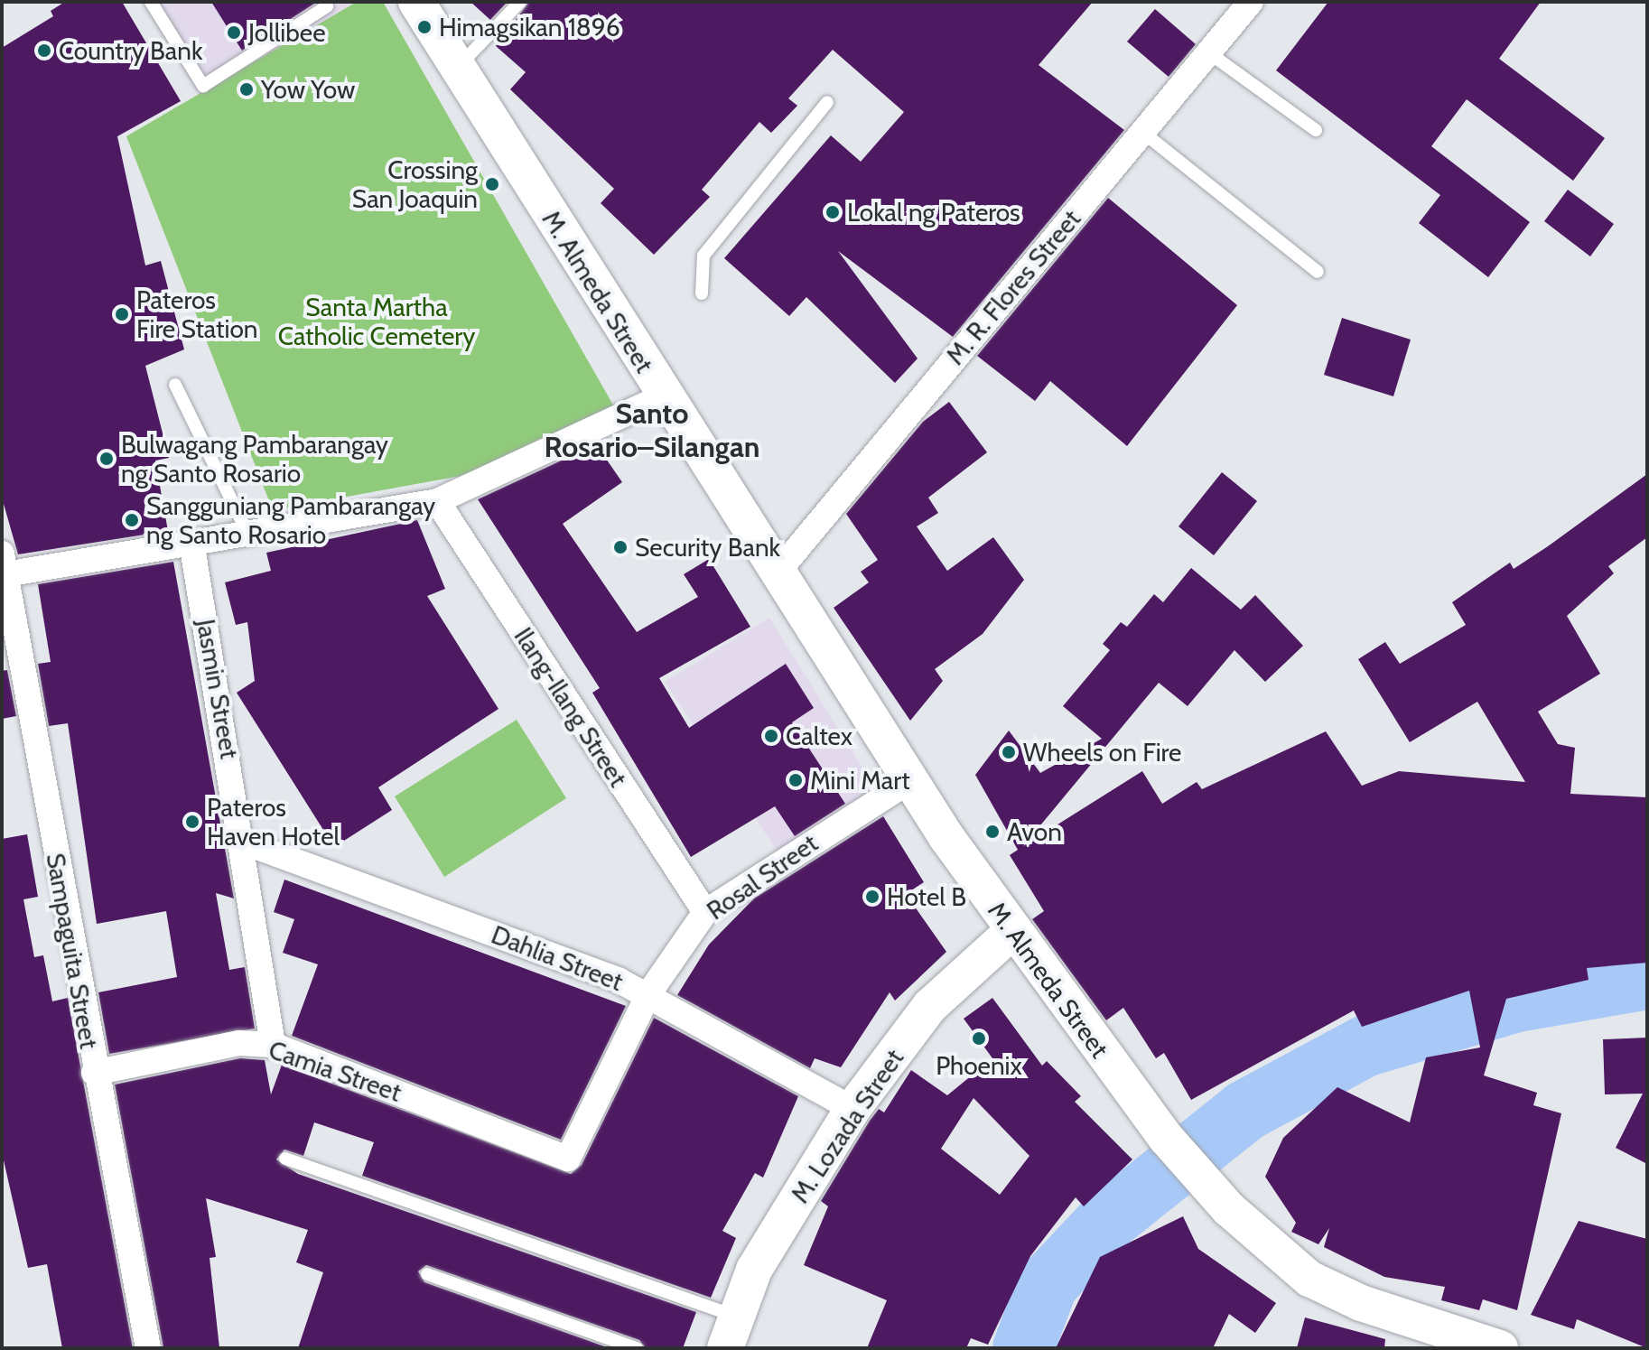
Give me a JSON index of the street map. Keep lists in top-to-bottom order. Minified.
{"streets":{"main road":["M. Almeda Street","M. Lozada Street"],"street":["M. R. Flores Street","Jasmin Street","Ilang-Ilang Street","Rosal Street","Sampaguita Street","Dahlia Street","Camia Street"]},"crossings":[["M. R. Flores Street","M. Almeda Street"],["M. Almeda Street","Rosal Street"],["M. Almeda Street","M. Lozada Street"],["Jasmin Street","Dahlia Street"],["Jasmin Street","Camia Street"],["Ilang-Ilang Street","Rosal Street"],["Rosal Street","Dahlia Street"],["Rosal Street","Camia Street"],["Sampaguita Street","Camia Street"],["Dahlia Street","M. Lozada Street"]],"districts":["Santo Rosario–Silangan"],"parks":["Santa Martha Catholic Cemetery"],"places":["Himagsikan 1896","Jollibee","Country Bank","Yow Yow","Crossing San Joaquin","Lokal ng Pateros","Pateros Fire Station","Bulwagang Pambarangay ng Santo Rosario","Sangguniang Pambarangay ng Santo Rosario","Security Bank","Caltex","Wheels on Fire","Mini Mart","Pateros Haven Hotel","Avon","Hotel B","Phoenix"]}
